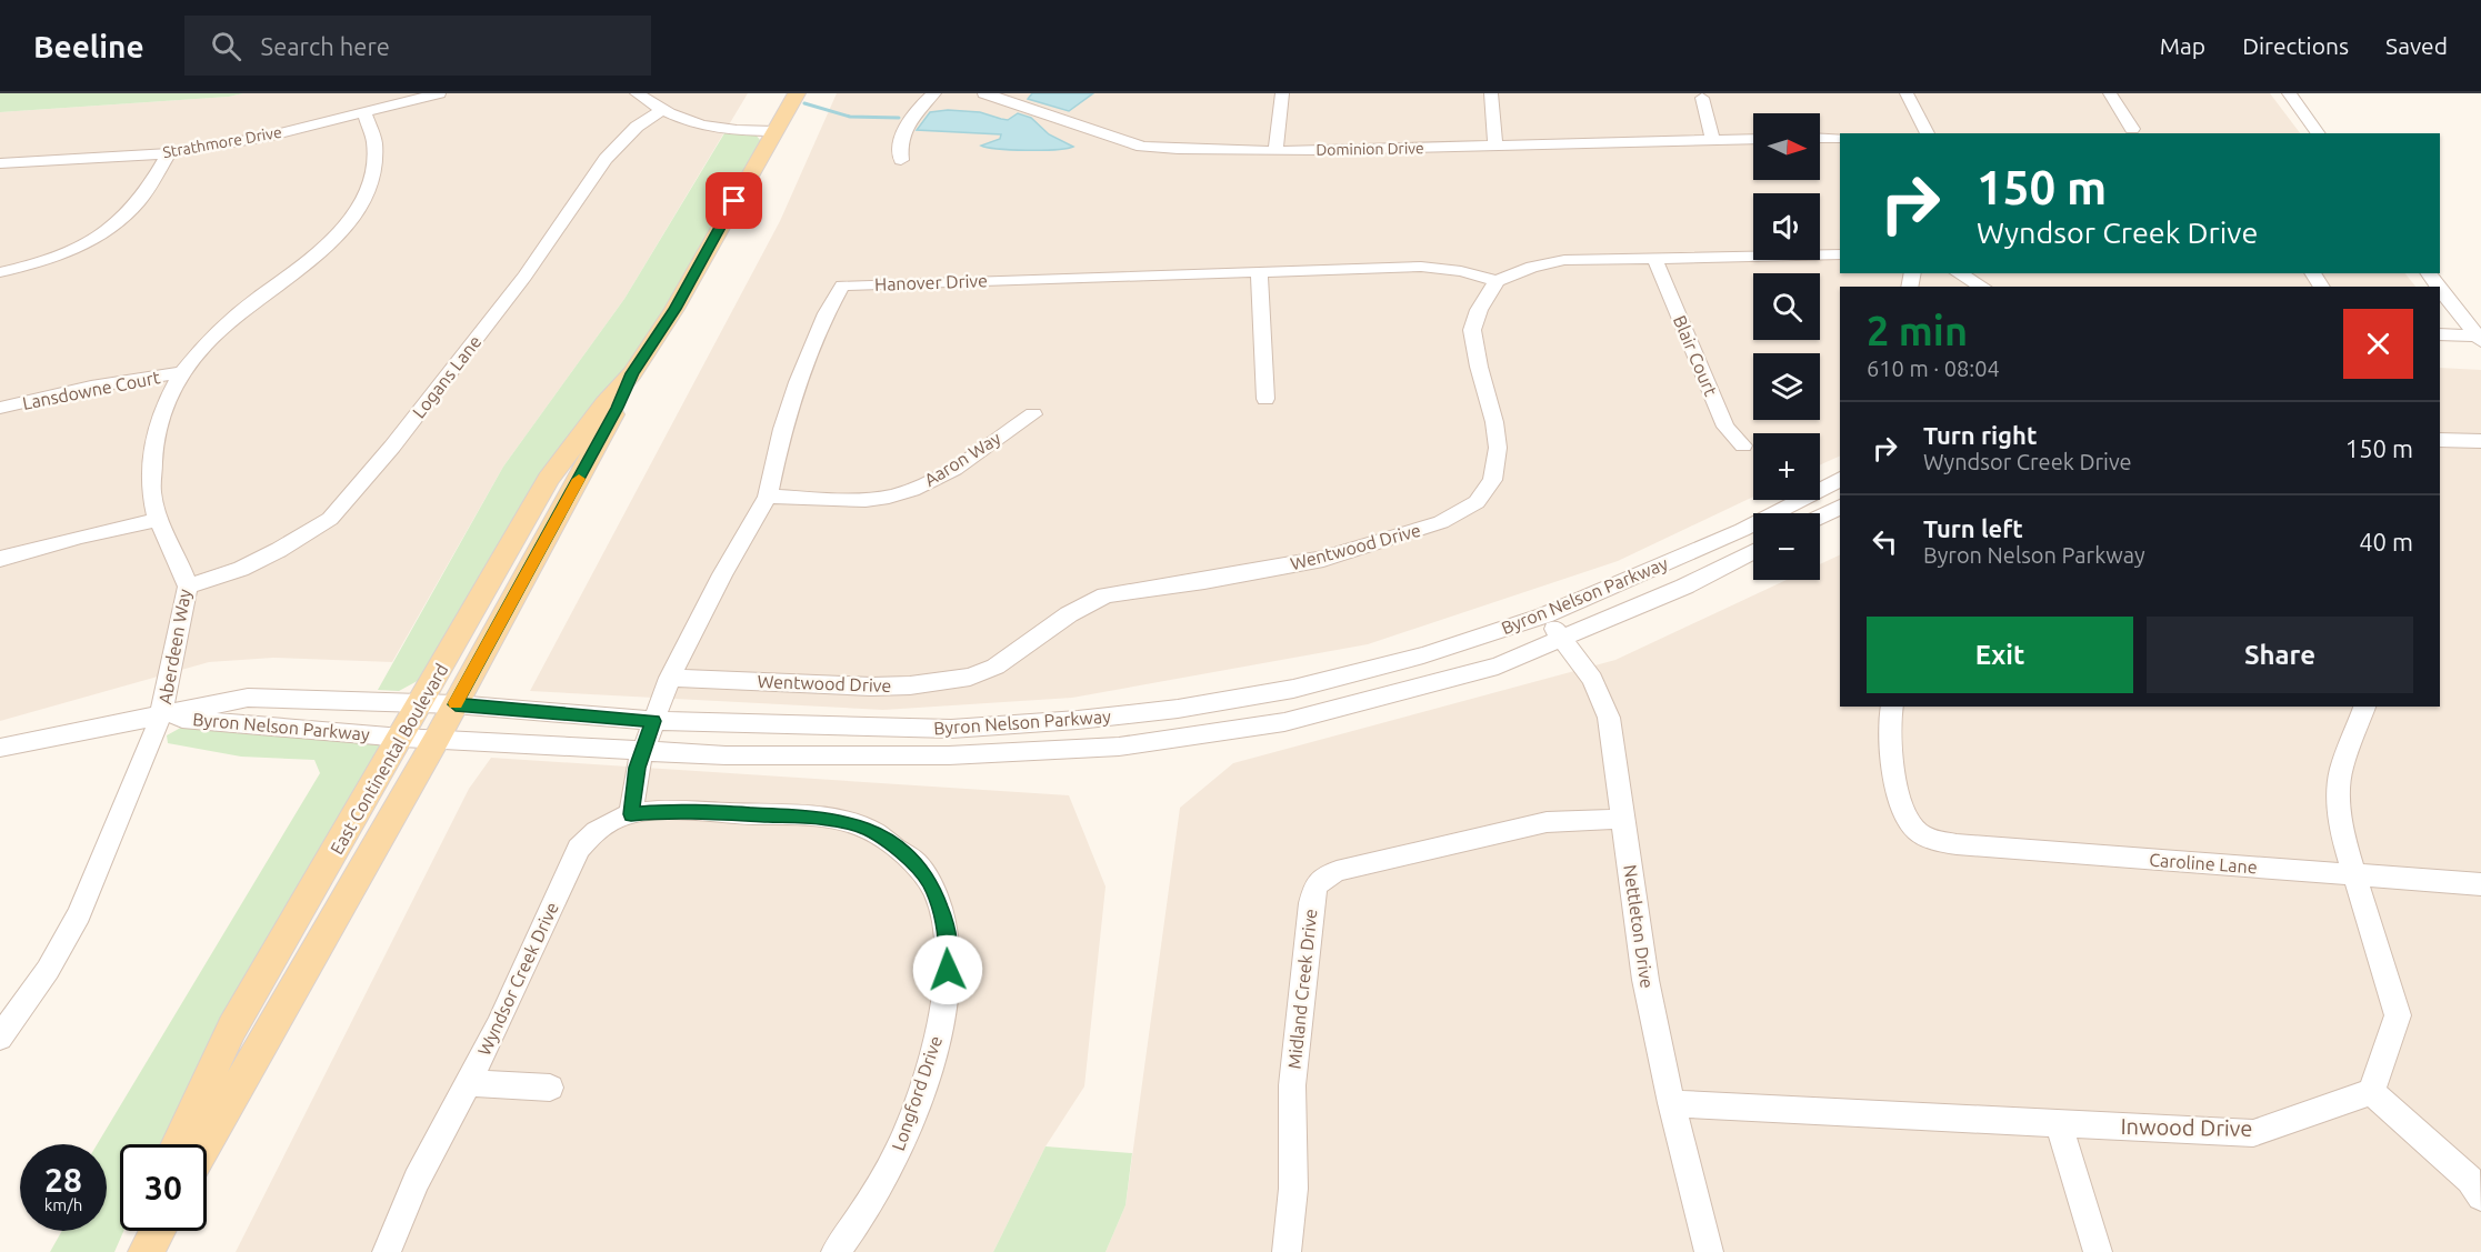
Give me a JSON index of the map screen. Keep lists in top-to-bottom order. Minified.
{"streets":{"main road":["East Continental Boulevard"],"street":["Strathmore Drive","Dominion Drive","Hanover Drive","Blair Court","Logans Lane","Lansdowne Court","Aaron Way","Wentwood Drive","Byron Nelson Parkway","Aberdeen Way","Caroline Lane","Nettleton Drive","Wyndsor Creek Drive","Midland Creek Drive","Longford Drive","Inwood Drive"]},"crossings":[["Strathmore Drive","Aberdeen Way"],["Hanover Drive","Aaron Way"],["Hanover Drive","Wentwood Drive"],["Hanover Drive","Byron Nelson Parkway"],["Logans Lane","Aberdeen Way"],["Lansdowne Court","Aberdeen Way"],["Byron Nelson Parkway","Aberdeen Way"],["Byron Nelson Parkway","East Continental Boulevard"],["Byron Nelson Parkway","Nettleton Drive"],["Nettleton Drive","Midland Creek Drive"],["Nettleton Drive","Inwood Drive"],["Wyndsor Creek Drive","Longford Drive"]],"north":"right","page":{"header":"Beeline","search":"Search here","nav":["Map","Directions","Saved"],"map_buttons":["+","−"],"turn":["150 m","Wyndsor Creek Drive"],"heading":["2 min","610 m · 08:04"],"list":[{"name":"Turn right","note":"Wyndsor Creek Drive","value":"150 m"},{"name":"Turn left","note":"Byron Nelson Parkway","value":"40 m"}],"buttons":["Exit","Share"],"speed":"28 km/h","limit":"30"}}
